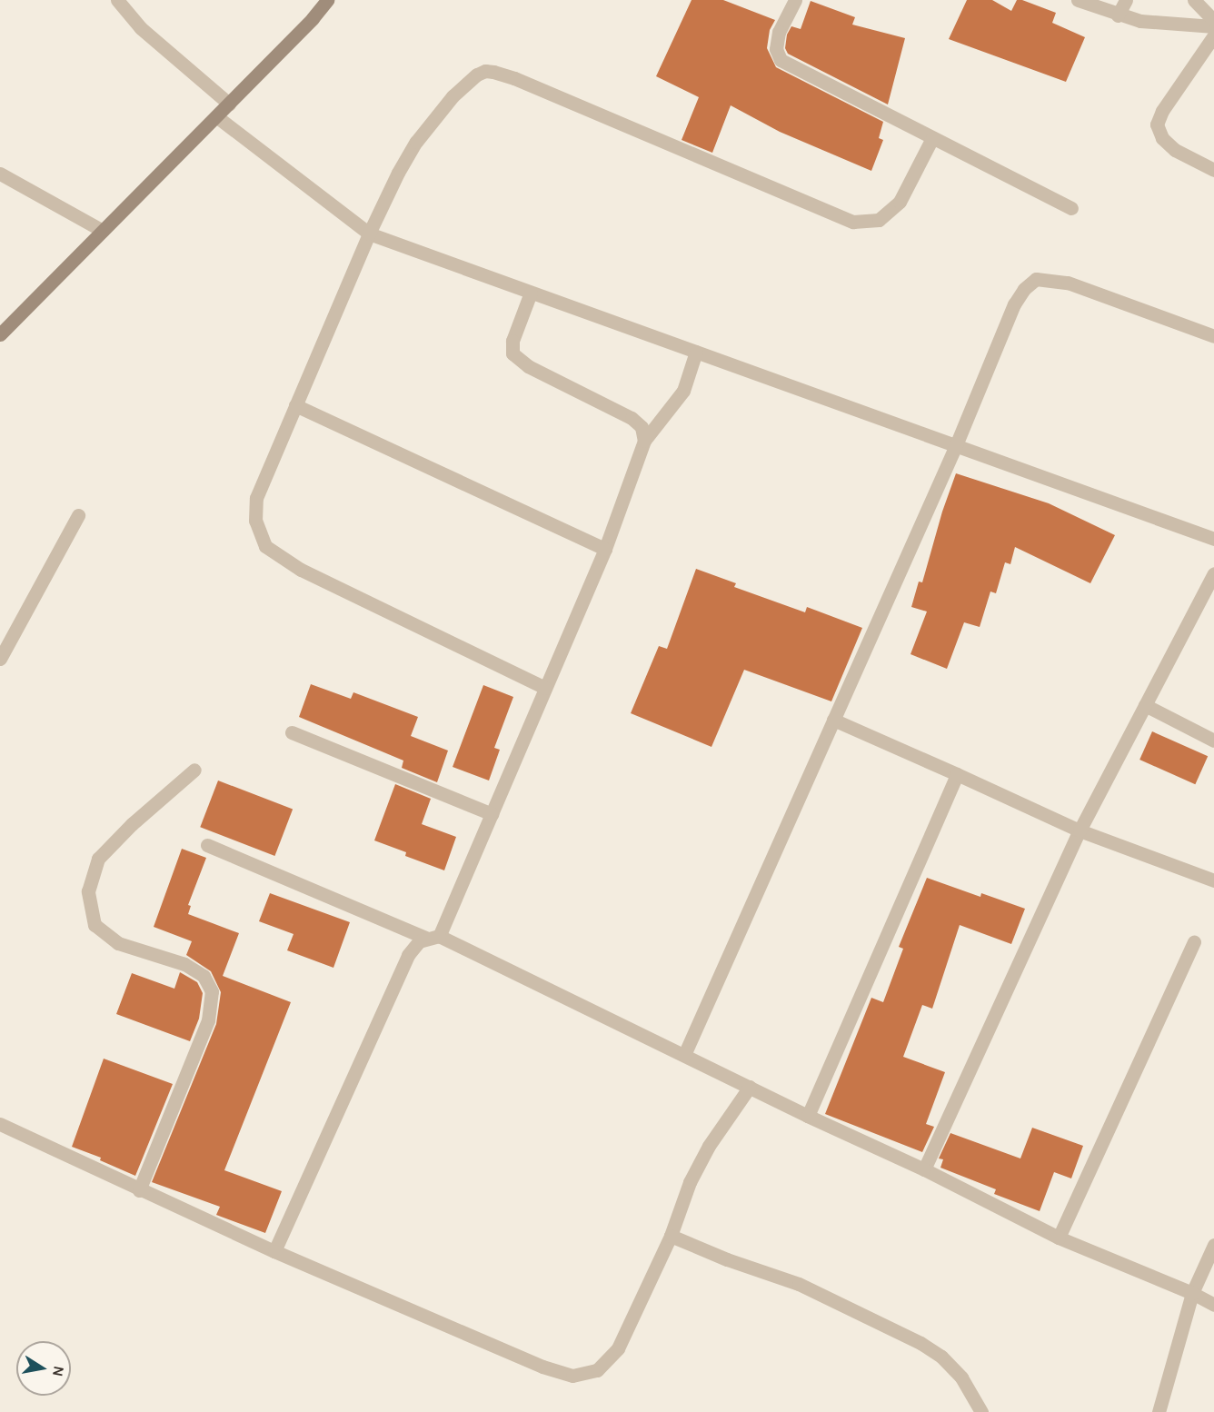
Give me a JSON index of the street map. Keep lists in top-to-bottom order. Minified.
{"north":"right"}
